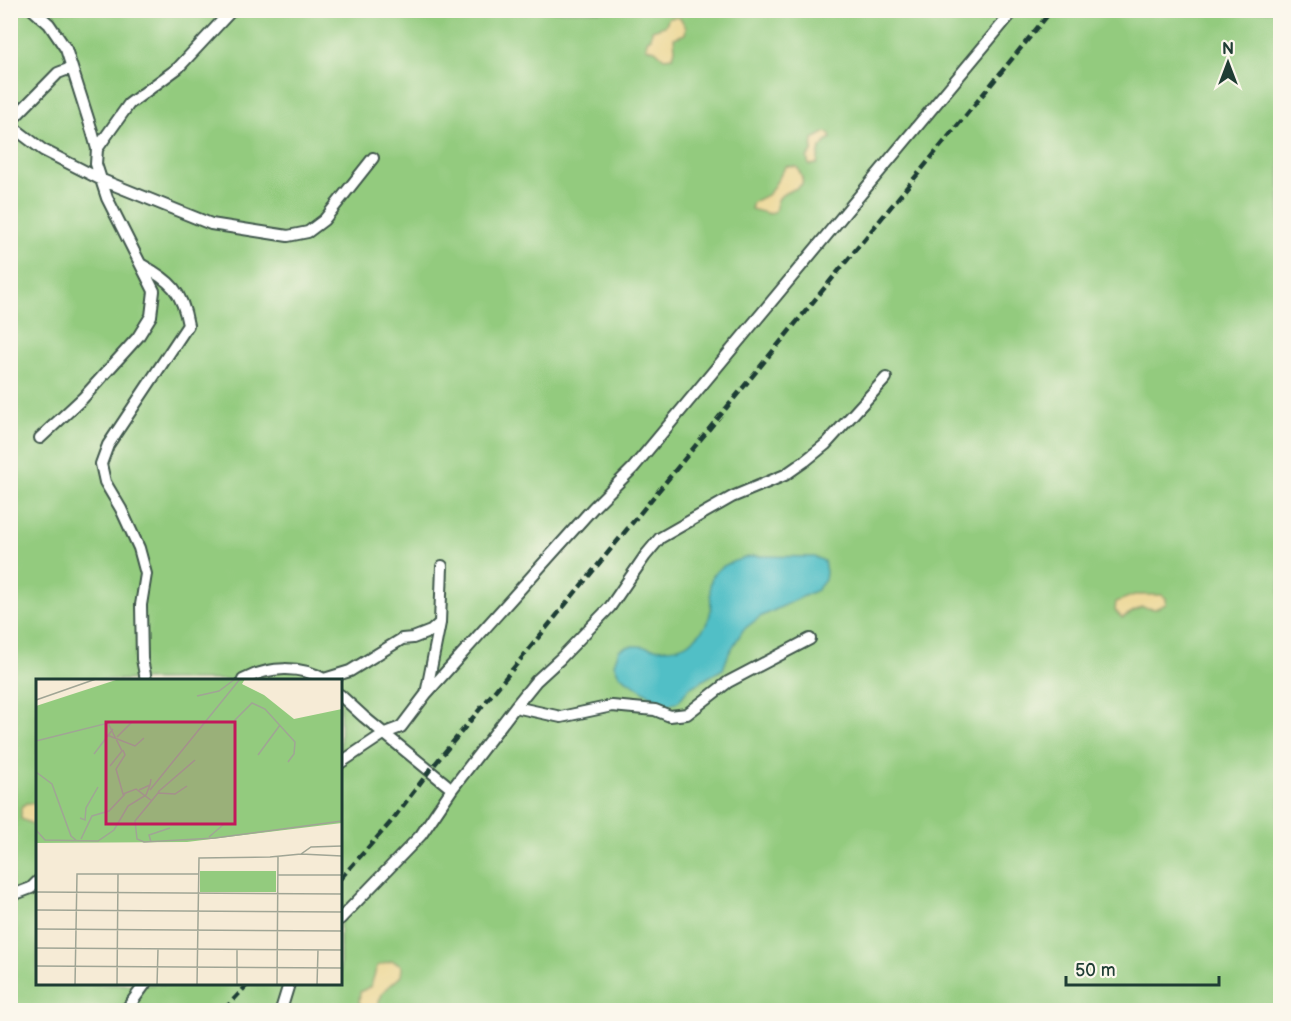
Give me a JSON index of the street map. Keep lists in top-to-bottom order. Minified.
{"scale_bar":"50 m","north":"top"}
